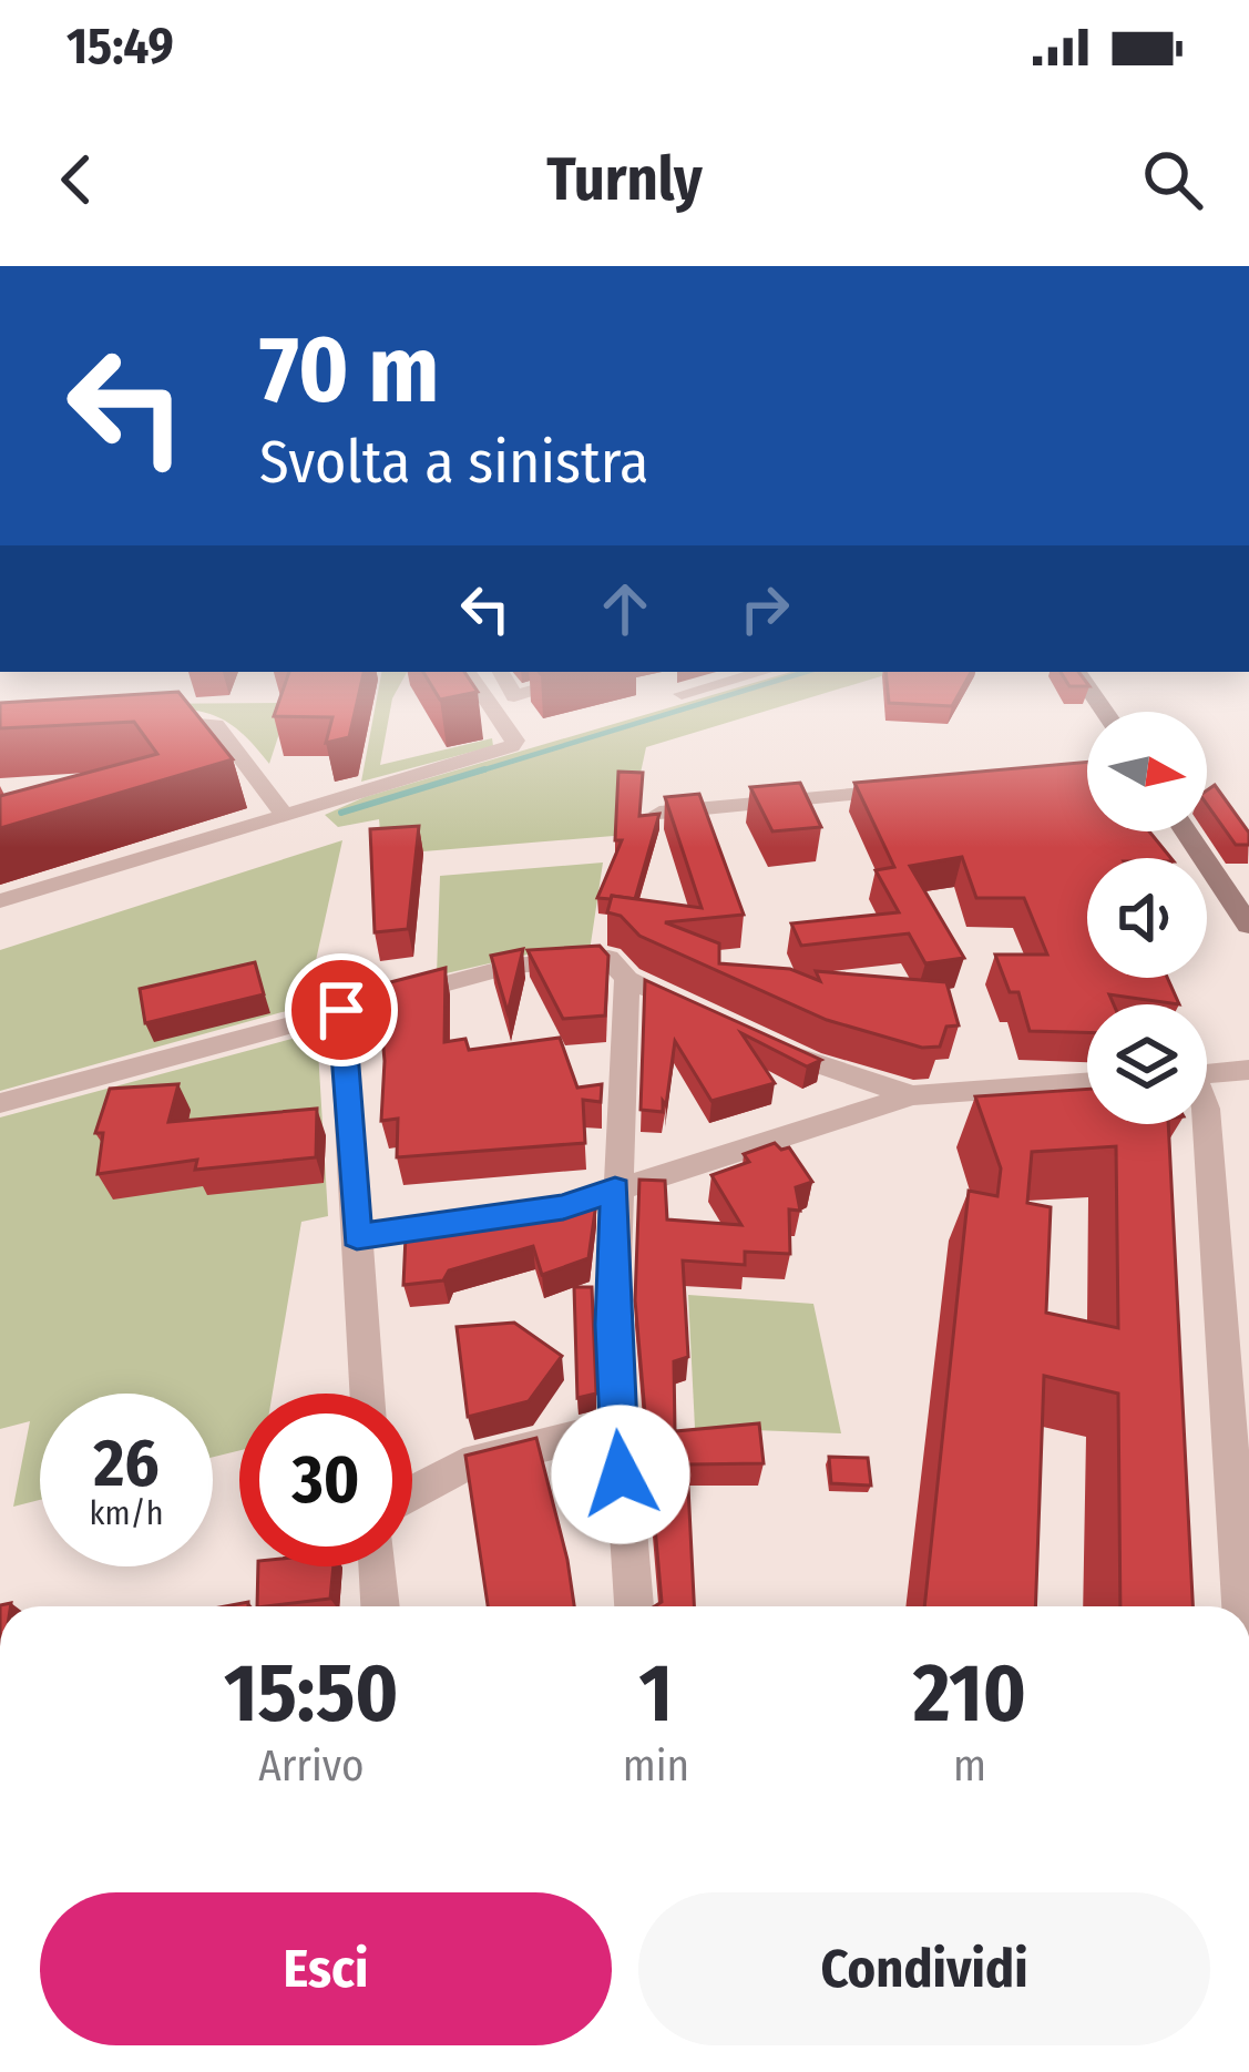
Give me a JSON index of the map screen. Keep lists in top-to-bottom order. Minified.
{"north":"right","page":{"status":"15:49","header":"Turnly","turn":["70 m","Svolta a sinistra"],"speed":"26 km/h","limit":"30","eta":["15:50","Arrivo","1","min","210","m"],"buttons":["Esci","Condividi"]}}
